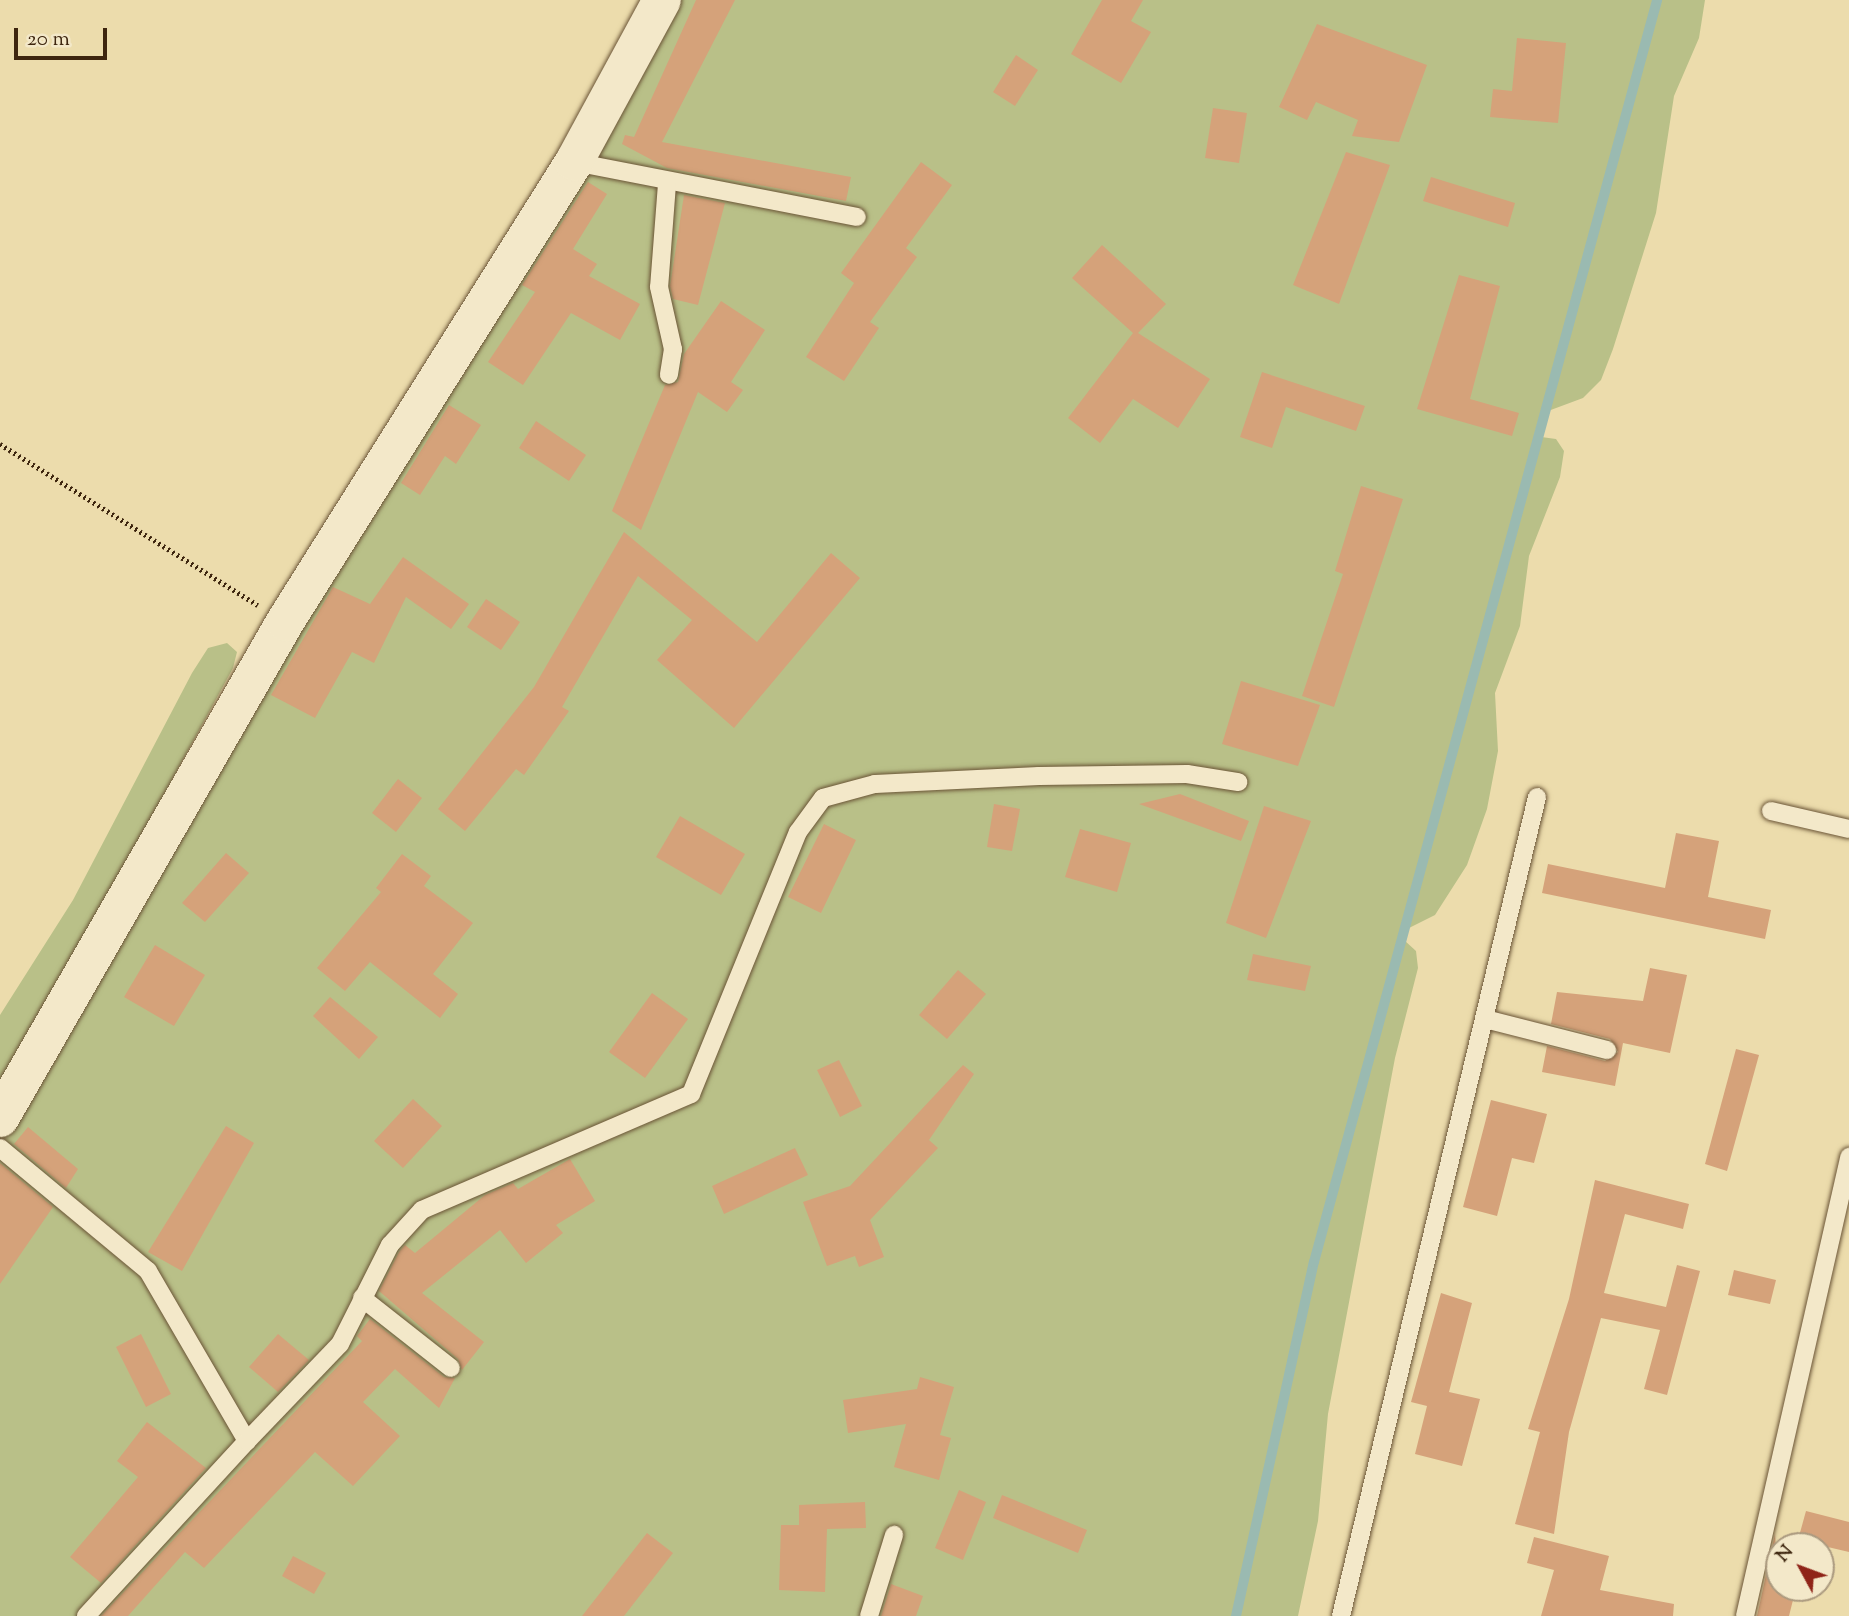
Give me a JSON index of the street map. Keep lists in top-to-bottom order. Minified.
{"scale_bar":"20 m","north":"top left"}
